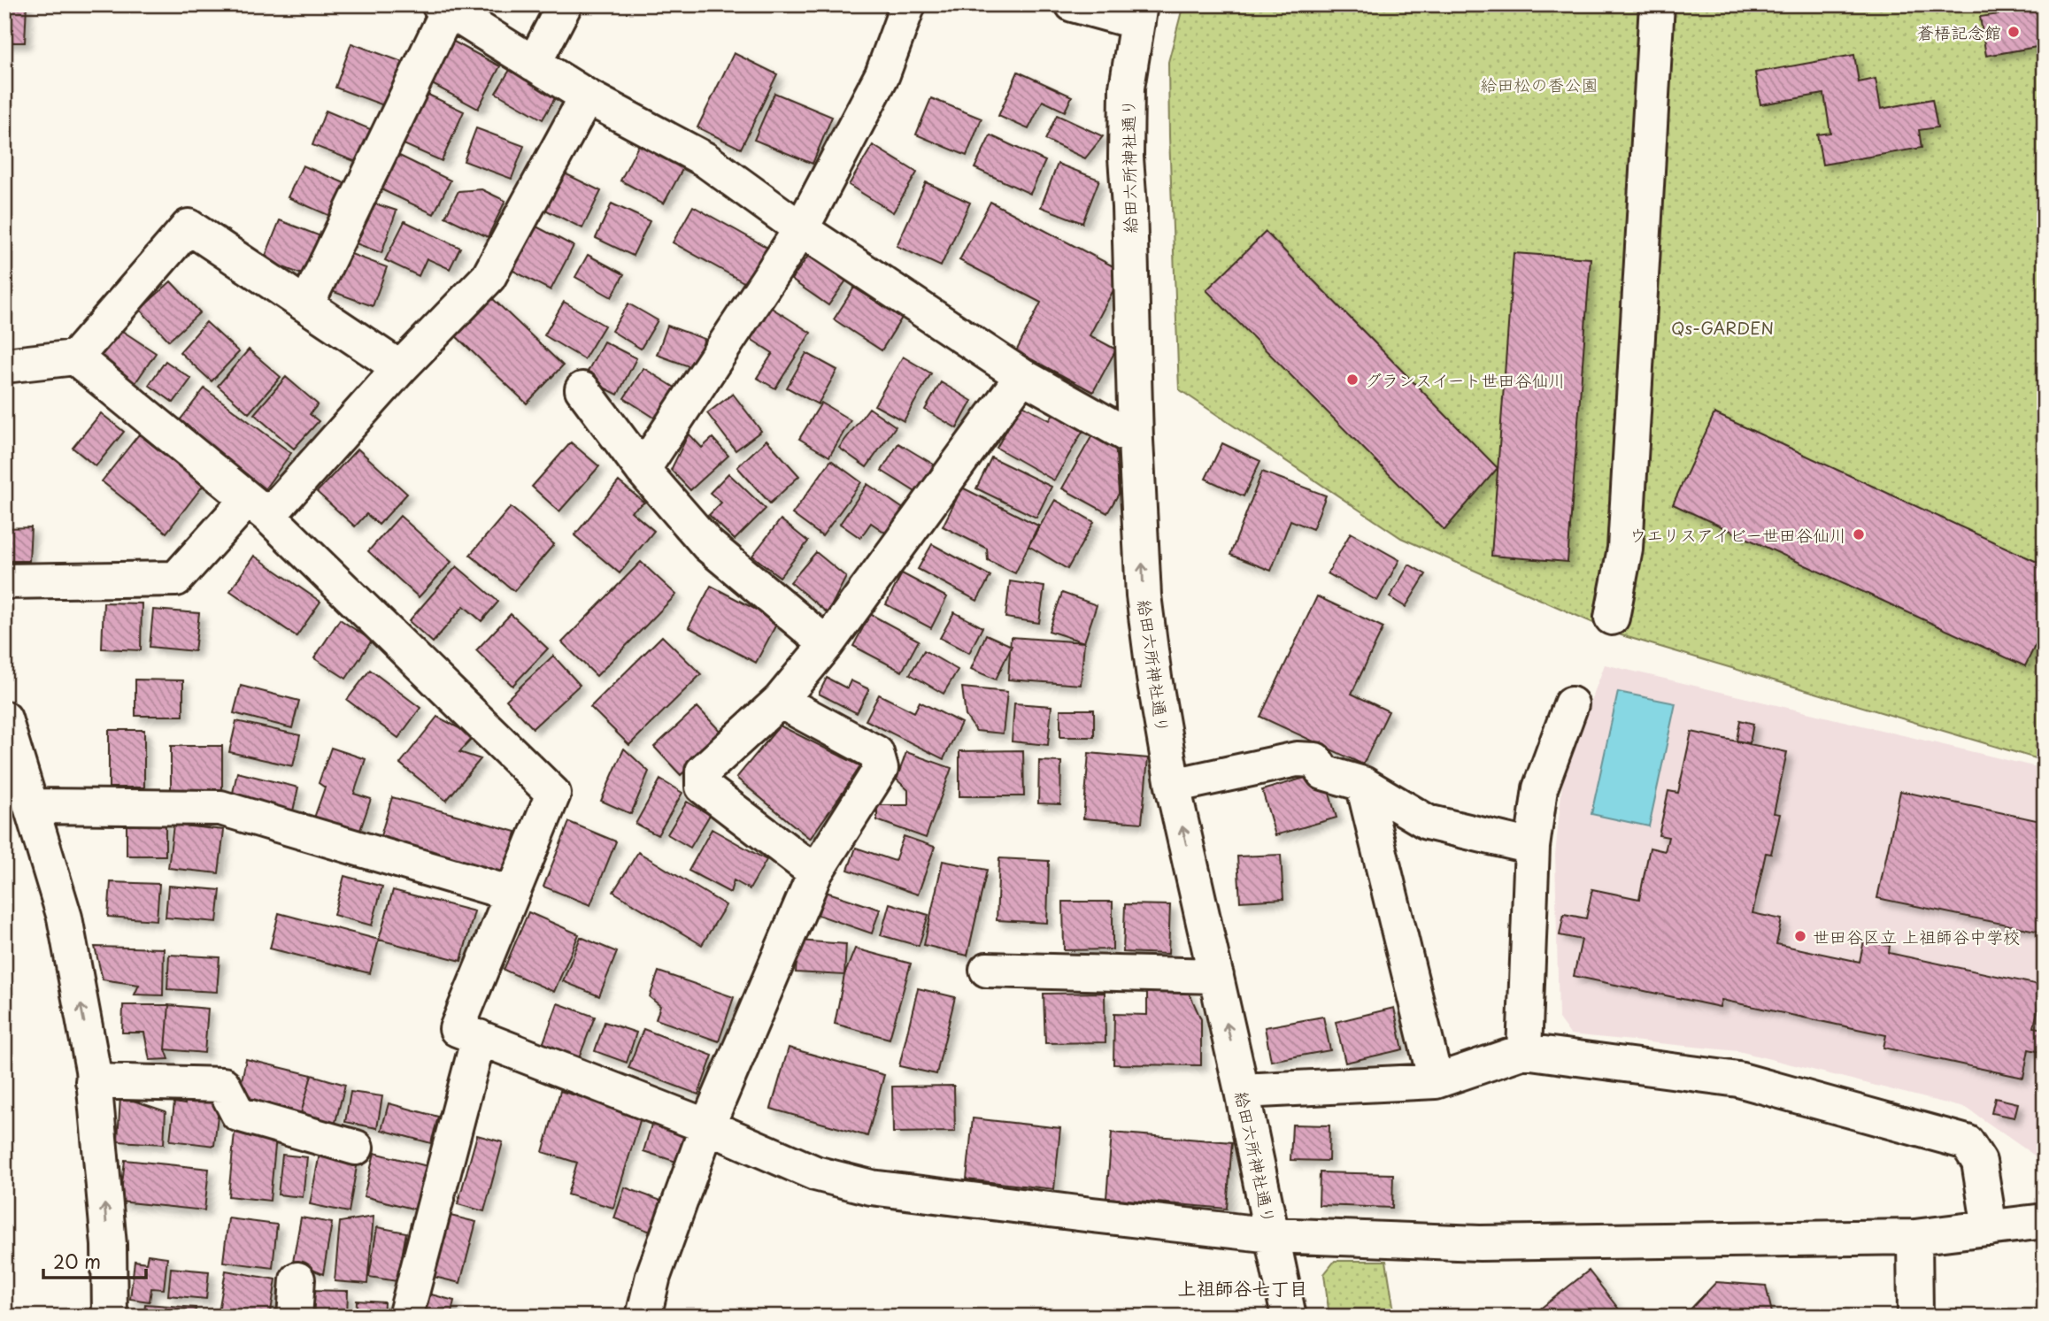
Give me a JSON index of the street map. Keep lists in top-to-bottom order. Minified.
{"streets":{"street":["給田六所神社通り"]},"districts":["上祖師谷七丁目"],"parks":["給田松の香公園","Qs-GARDEN"],"places":["蒼梧記念館","グランスイート世田谷仙川","ウエリスアイビー世田谷仙川","世田谷区立 上祖師谷中学校"],"scale_bar":"20 m"}
